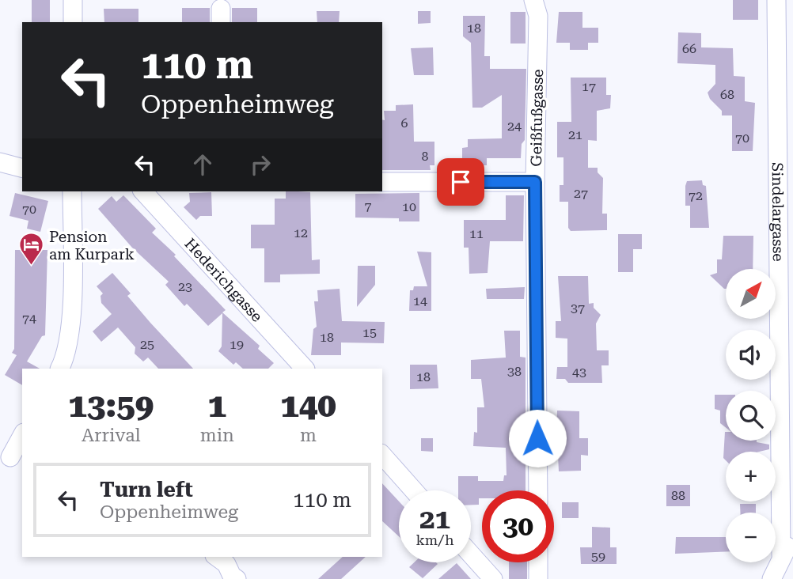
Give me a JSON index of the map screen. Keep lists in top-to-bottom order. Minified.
{"streets":{"street":["Geißfußgasse","Sindelargasse","Hederichgasse"]},"places":{"hotel":["Pension am Kurpark"]},"house_numbers":["18","66","17","68","6","24","21","70","8","27","72","7","10","70","12","11","23","14","37","74","15","18","25","19","38","43","18","88","59"],"north":"top right","page":{"turn":["110 m","Oppenheimweg"],"map_buttons":["+","−"],"eta":["13:59","Arrival","1","min","140","m"],"list":[{"name":"Turn left","note":"Oppenheimweg","value":"110 m"}],"speed":"21 km/h","limit":"30"}}
